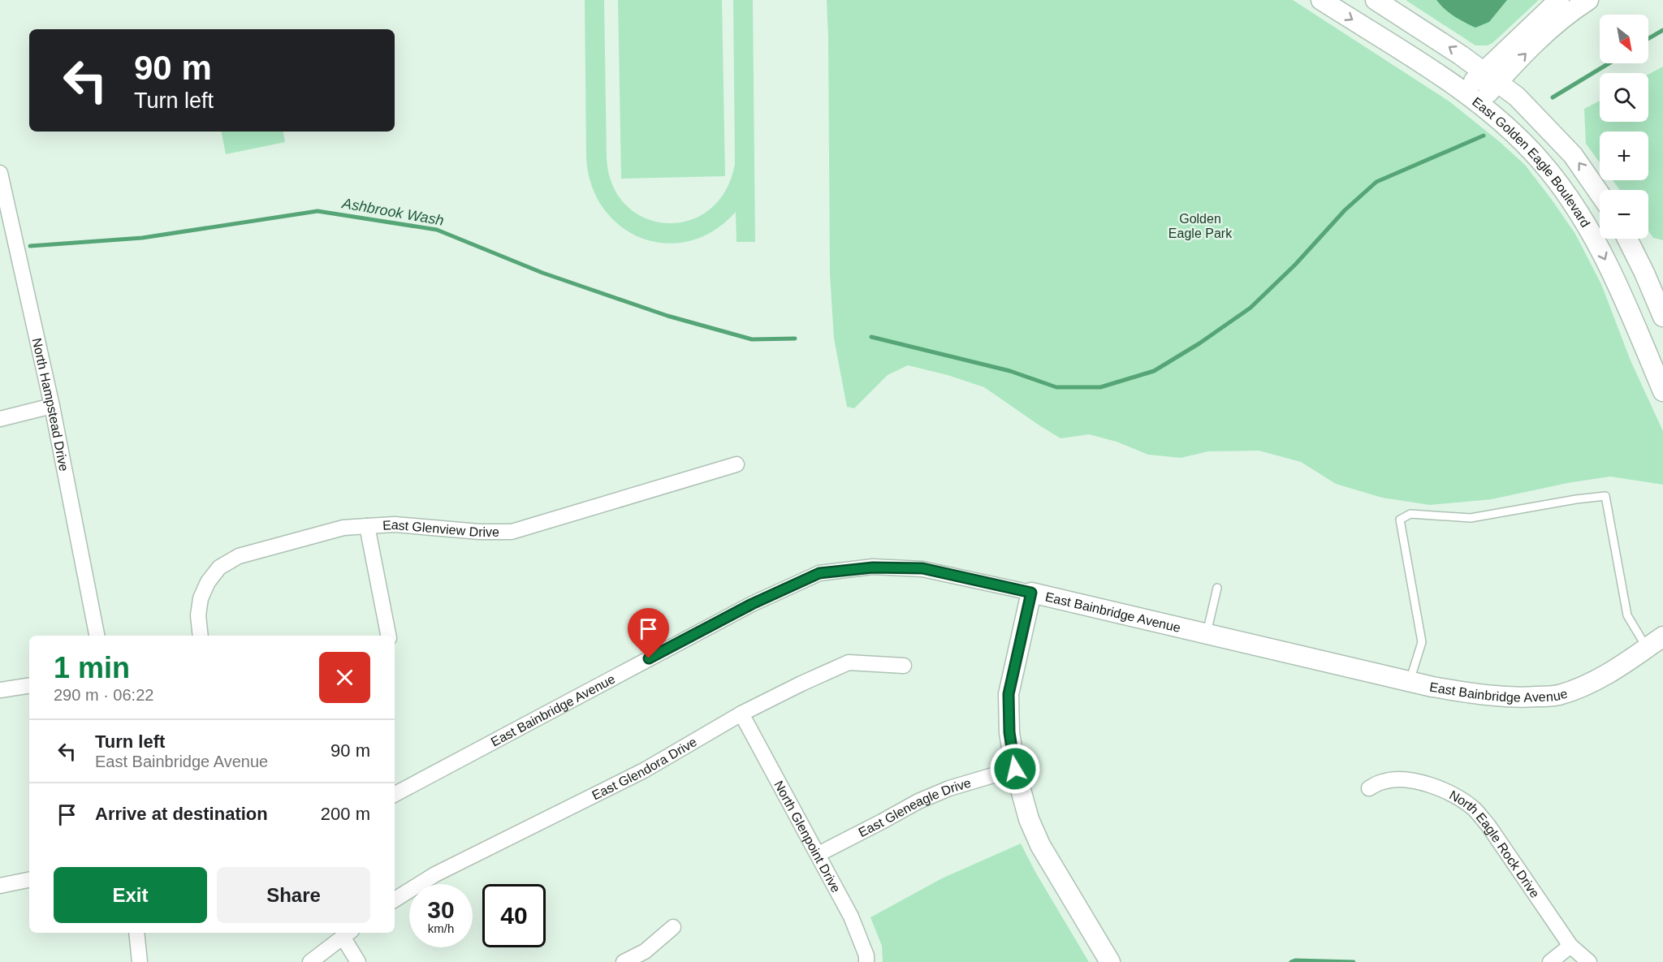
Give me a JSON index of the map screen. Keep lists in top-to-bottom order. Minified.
{"streets":{"street":["East Golden Eagle Boulevard","North Hampstead Drive","East Glenview Drive","East Bainbridge Avenue","East Glendora Drive","East Gleneagle Drive","North Glenpoint Drive","North Eagle Rock Drive"]},"crossings":[["East Glendora Drive","North Glenpoint Drive"],["East Gleneagle Drive","North Glenpoint Drive"]],"water":["Ashbrook Wash"],"parks":["Golden Eagle Park"],"north":"bottom right","page":{"map_buttons":["+","−"],"turn":["90 m","Turn left"],"heading":["1 min","290 m · 06:22"],"list":[{"name":"Turn left","note":"East Bainbridge Avenue","value":"90 m"},{"name":"Arrive at destination","value":"200 m"}],"buttons":["Exit","Share"],"speed":"30 km/h","limit":"40"}}
